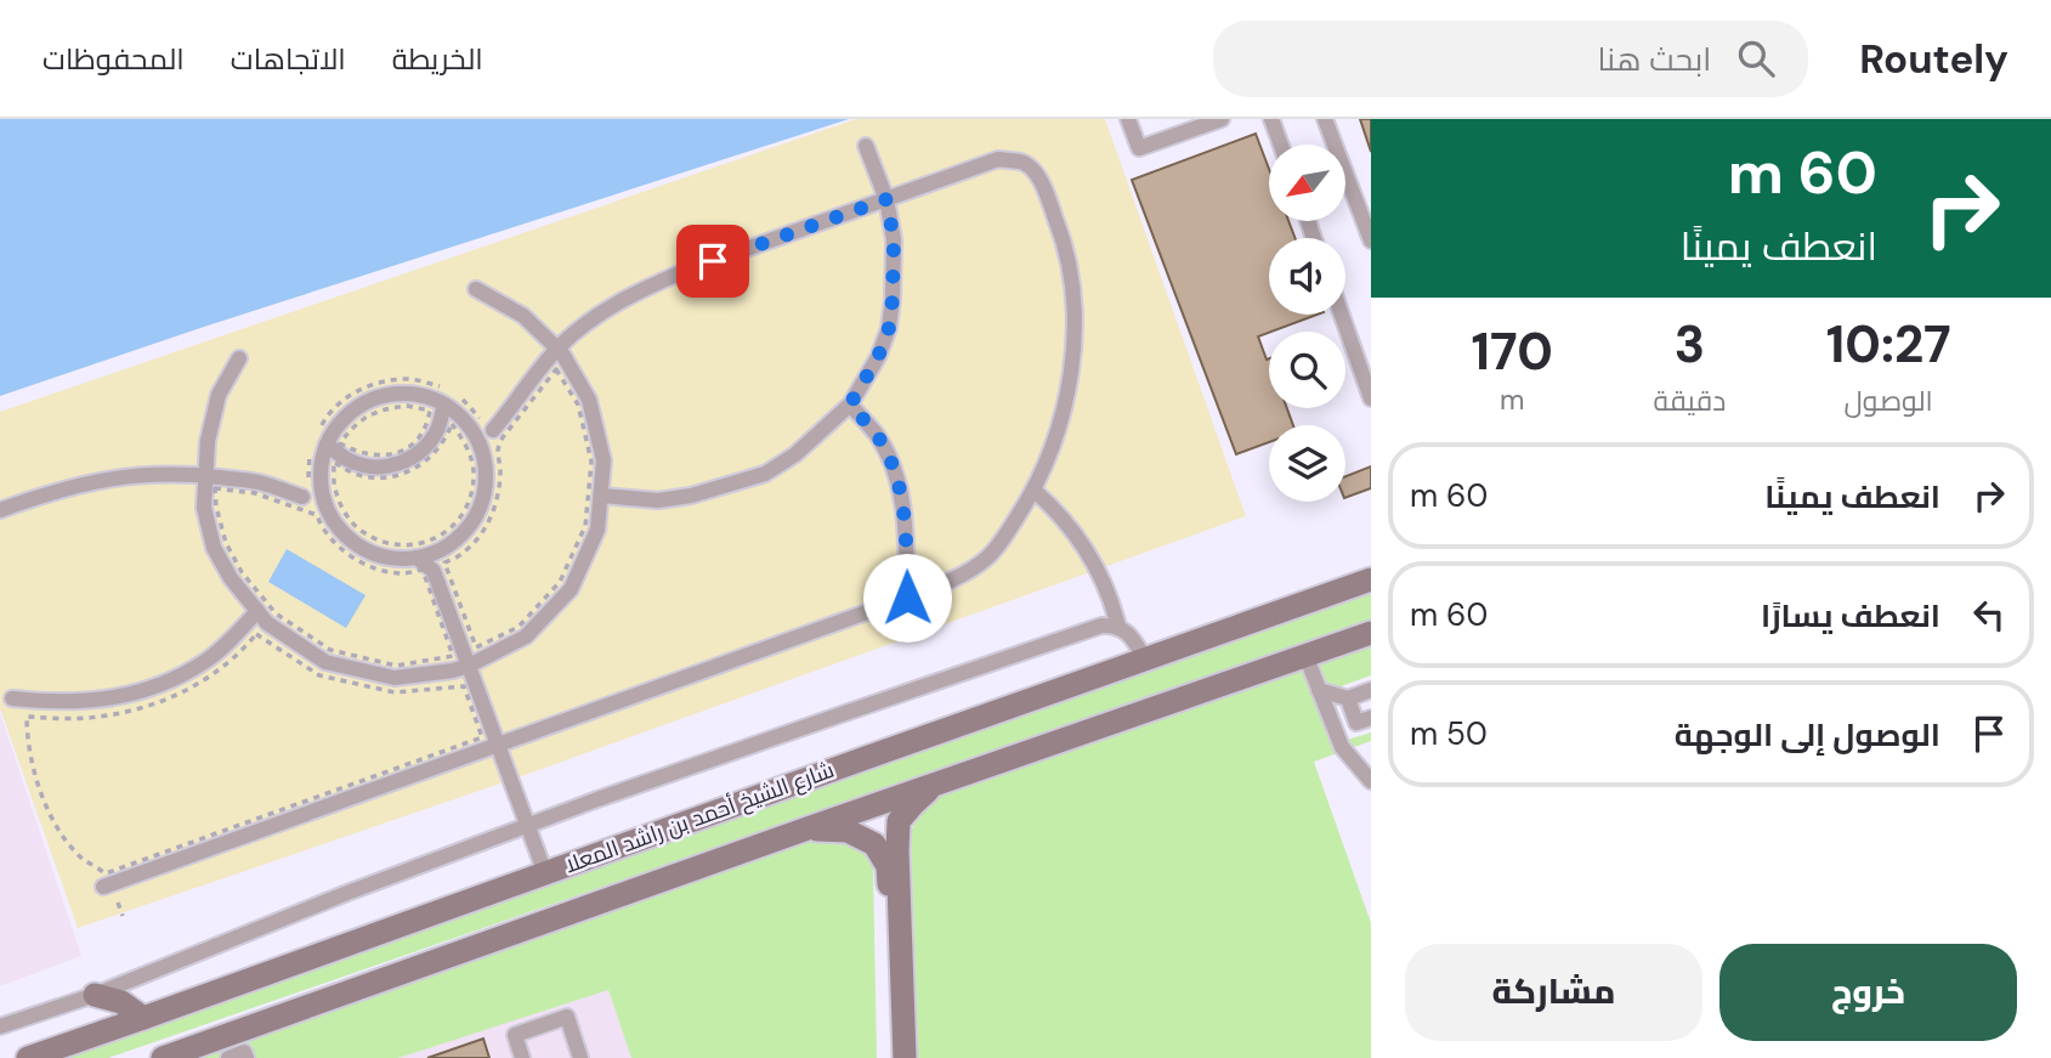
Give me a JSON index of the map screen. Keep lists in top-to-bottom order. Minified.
{"streets":{"main road":["شارع الشيخ أحمد بن راشد المعلا"]},"north":"bottom left","page":{"header":"Routely","search":"ابحث هنا","nav":["الخريطة","الاتجاهات","المحفوظات"],"turn":["60 m","انعطف يمينًا"],"eta":["10:27","الوصول","3","دقيقة","170","m"],"list":[{"name":"انعطف يمينًا","value":"60 m"},{"name":"انعطف يسارًا","value":"60 m"},{"name":"الوصول إلى الوجهة","value":"50 m"}],"buttons":["خروج","مشاركة"]}}
